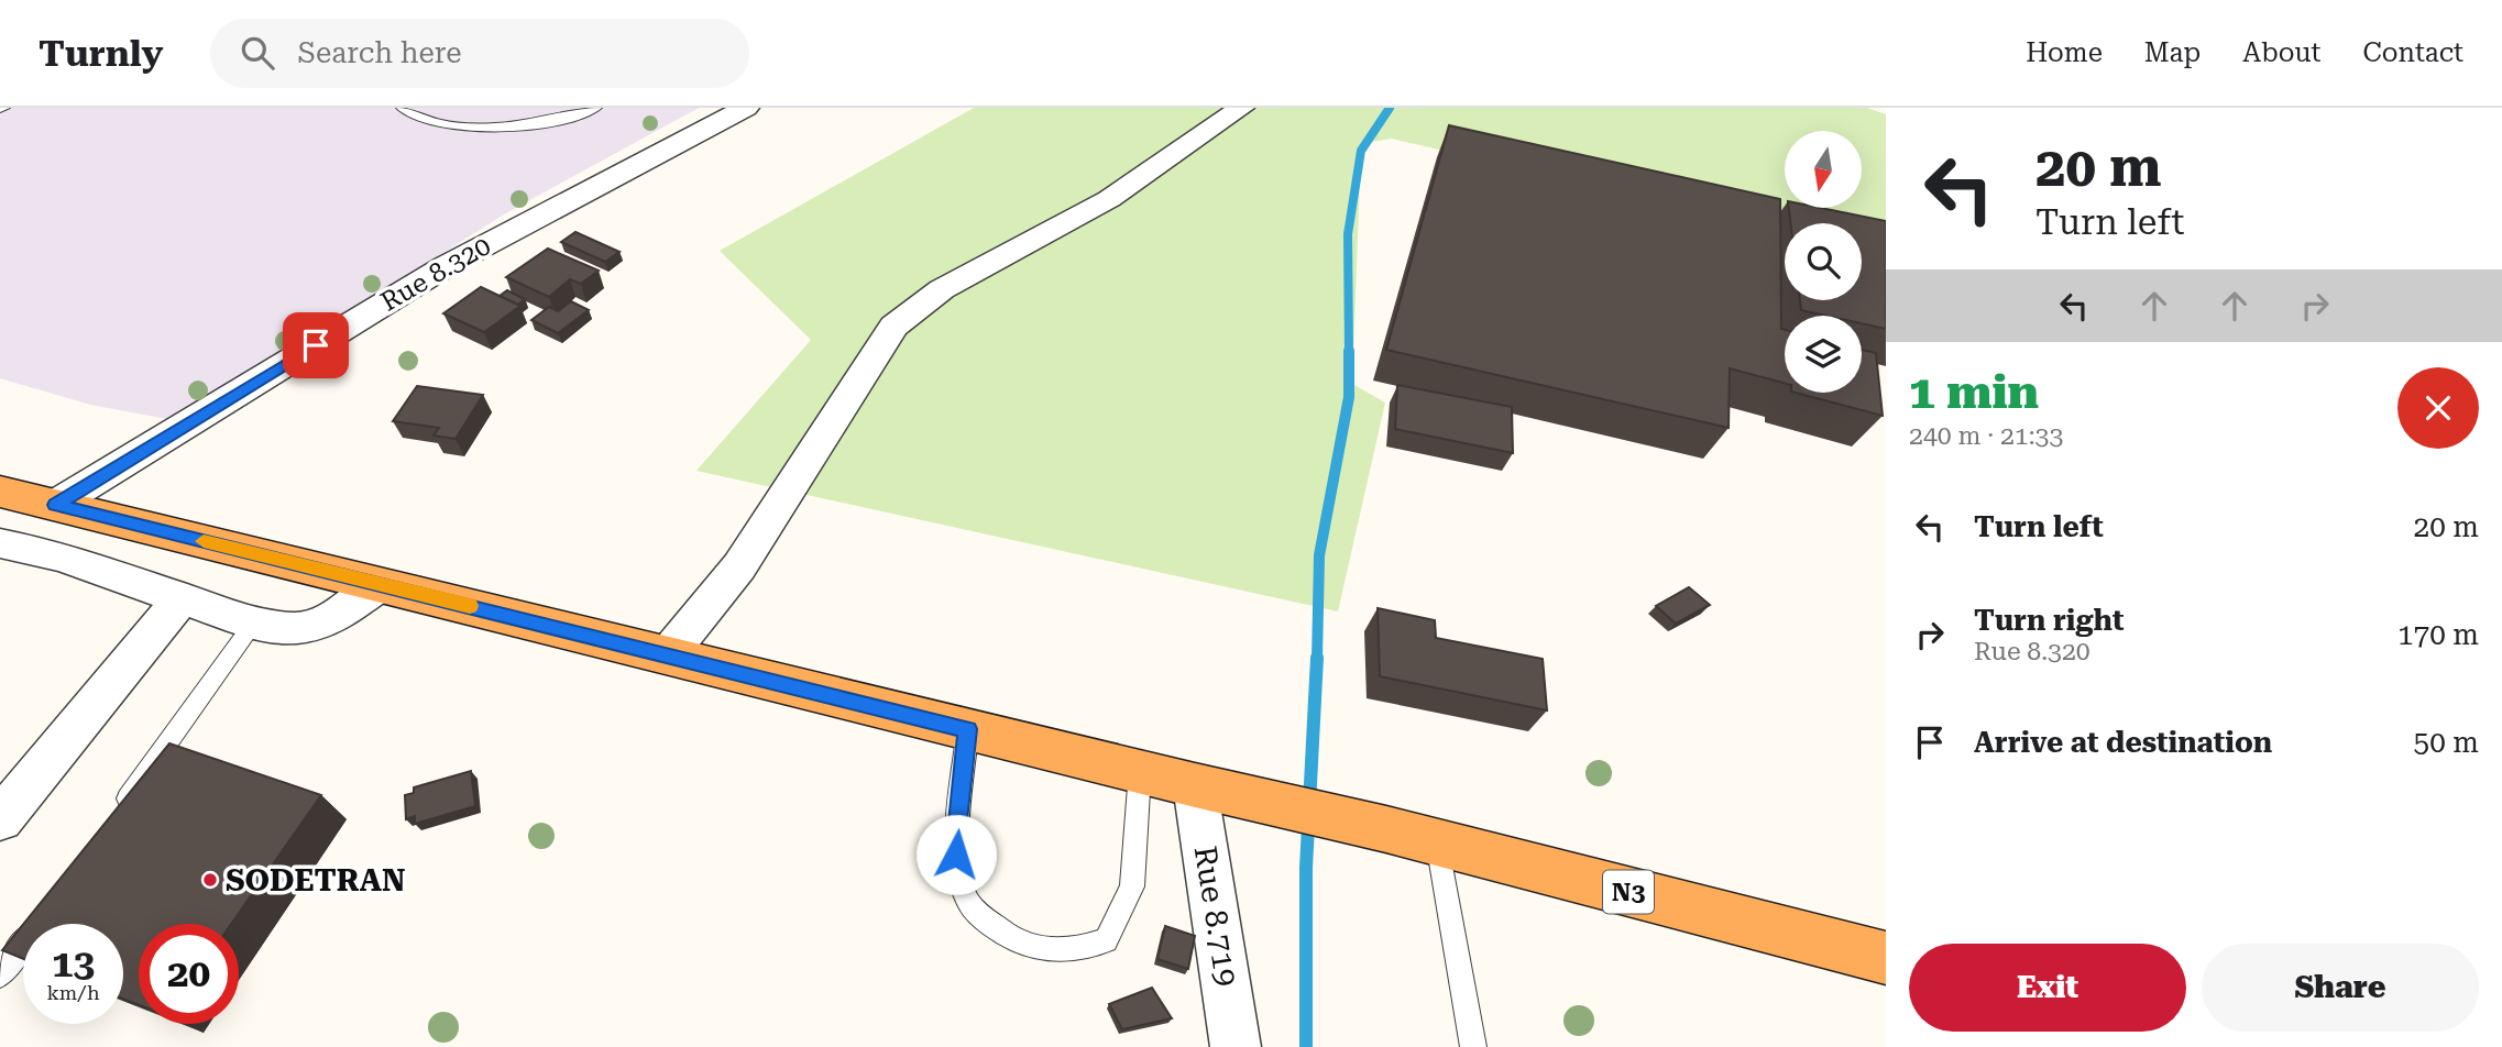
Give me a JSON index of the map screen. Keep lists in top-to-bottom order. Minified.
{"streets":{"highway":["N3"],"street":["Rue 8.320","Rue 8.719"]},"crossings":[["Rue 8.320","N3"],["N3","Rue 8.719"]],"places":["SODETRAN"],"north":"bottom","page":{"header":"Turnly","search":"Search here","nav":["Home","Map","About","Contact"],"turn":["20 m","Turn left"],"heading":["1 min","240 m · 21:33"],"list":[{"name":"Turn left","value":"20 m"},{"name":"Turn right","note":"Rue 8.320","value":"170 m"},{"name":"Arrive at destination","value":"50 m"}],"speed":"13 km/h","limit":"20","buttons":["Exit","Share"]}}
